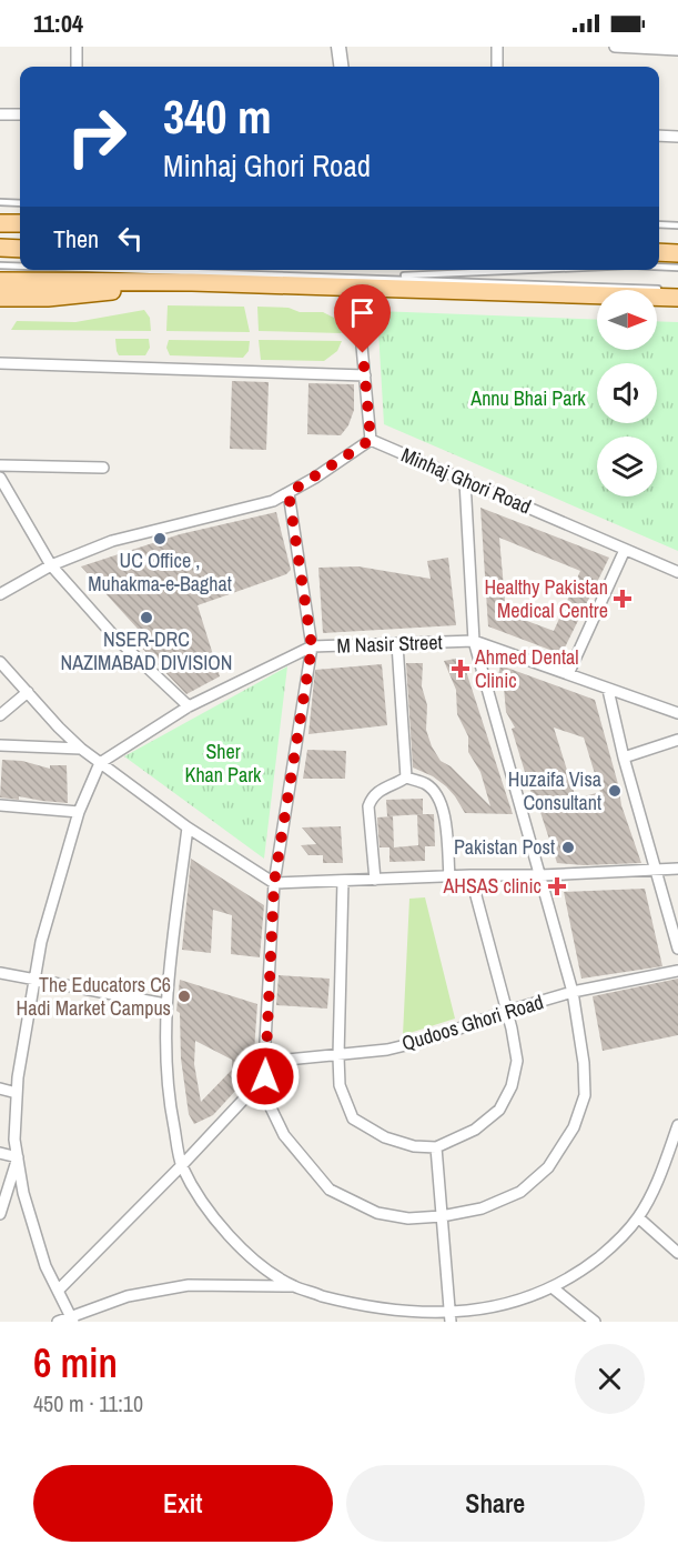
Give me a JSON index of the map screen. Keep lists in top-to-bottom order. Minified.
{"streets":{"street":["Minhaj Ghori Road","M Nasir Street","Qudoos Ghori Road"]},"parks":["Annu Bhai Park","Sher Khan Park"],"places":{"other":["UC Office , Muhakma-e-Baghat","NSER-DRC NAZIMABAD DIVISION","Huzaifa Visa Consultant","Pakistan Post","The Educators C6 Hadi Market Campus"],"health":["Healthy Pakistan Medical Centre","Ahmed Dental Clinic","AHSAS clinic"]},"north":"right","page":{"status":"11:04","turn":["340 m","Minhaj Ghori Road"],"then":"Then","heading":["6 min","450 m · 11:10"],"buttons":["Exit","Share"]}}
